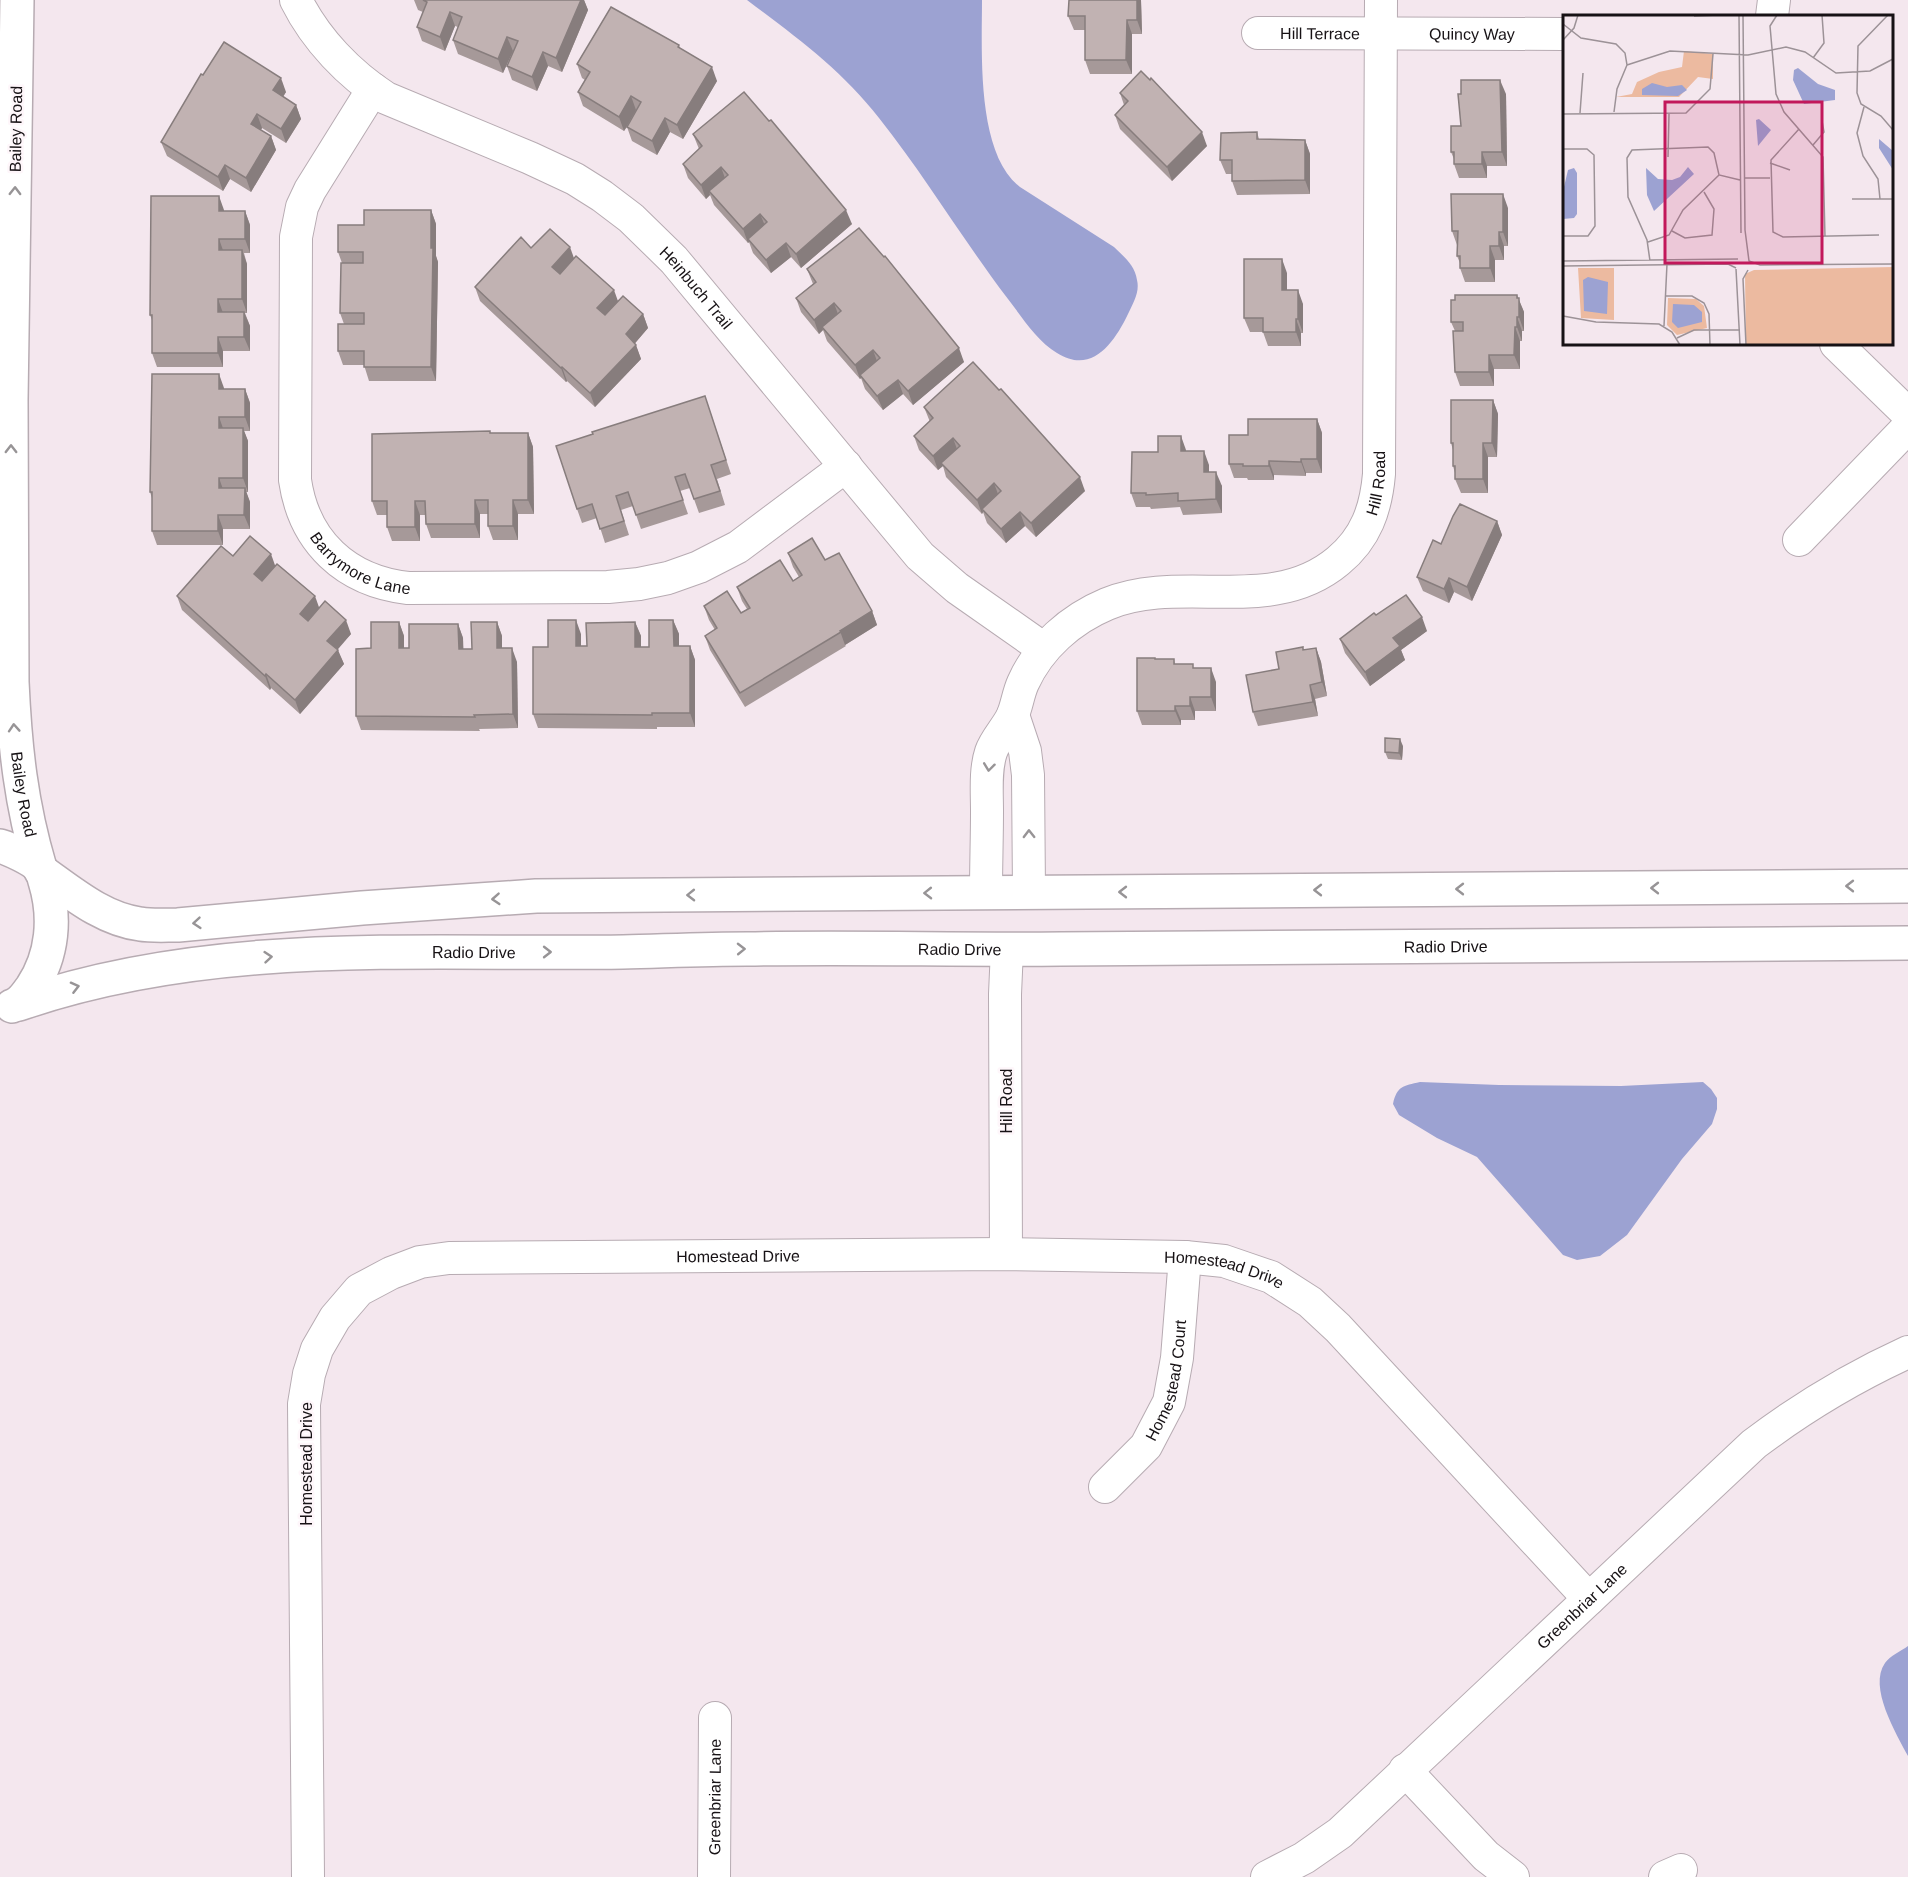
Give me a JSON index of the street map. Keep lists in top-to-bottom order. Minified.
{"streets":{"main road":["Bailey Road","Radio Drive"],"street":["Hill Terrace","Quincy Way","Heinbuch Trail","Hill Road","Barrymore Lane","Homestead Drive","Homestead Court","Greenbriar Lane"]},"crossings":[["Hill Terrace","Quincy Way"],["Hill Terrace","Hill Road"],["Quincy Way","Hill Road"],["Bailey Road","Radio Drive"],["Heinbuch Trail","Hill Road"],["Heinbuch Trail","Barrymore Lane"],["Hill Road","Radio Drive"],["Hill Road","Homestead Drive"],["Homestead Drive","Homestead Court"],["Homestead Drive","Greenbriar Lane"]],"one_way":["Bailey Road"]}
